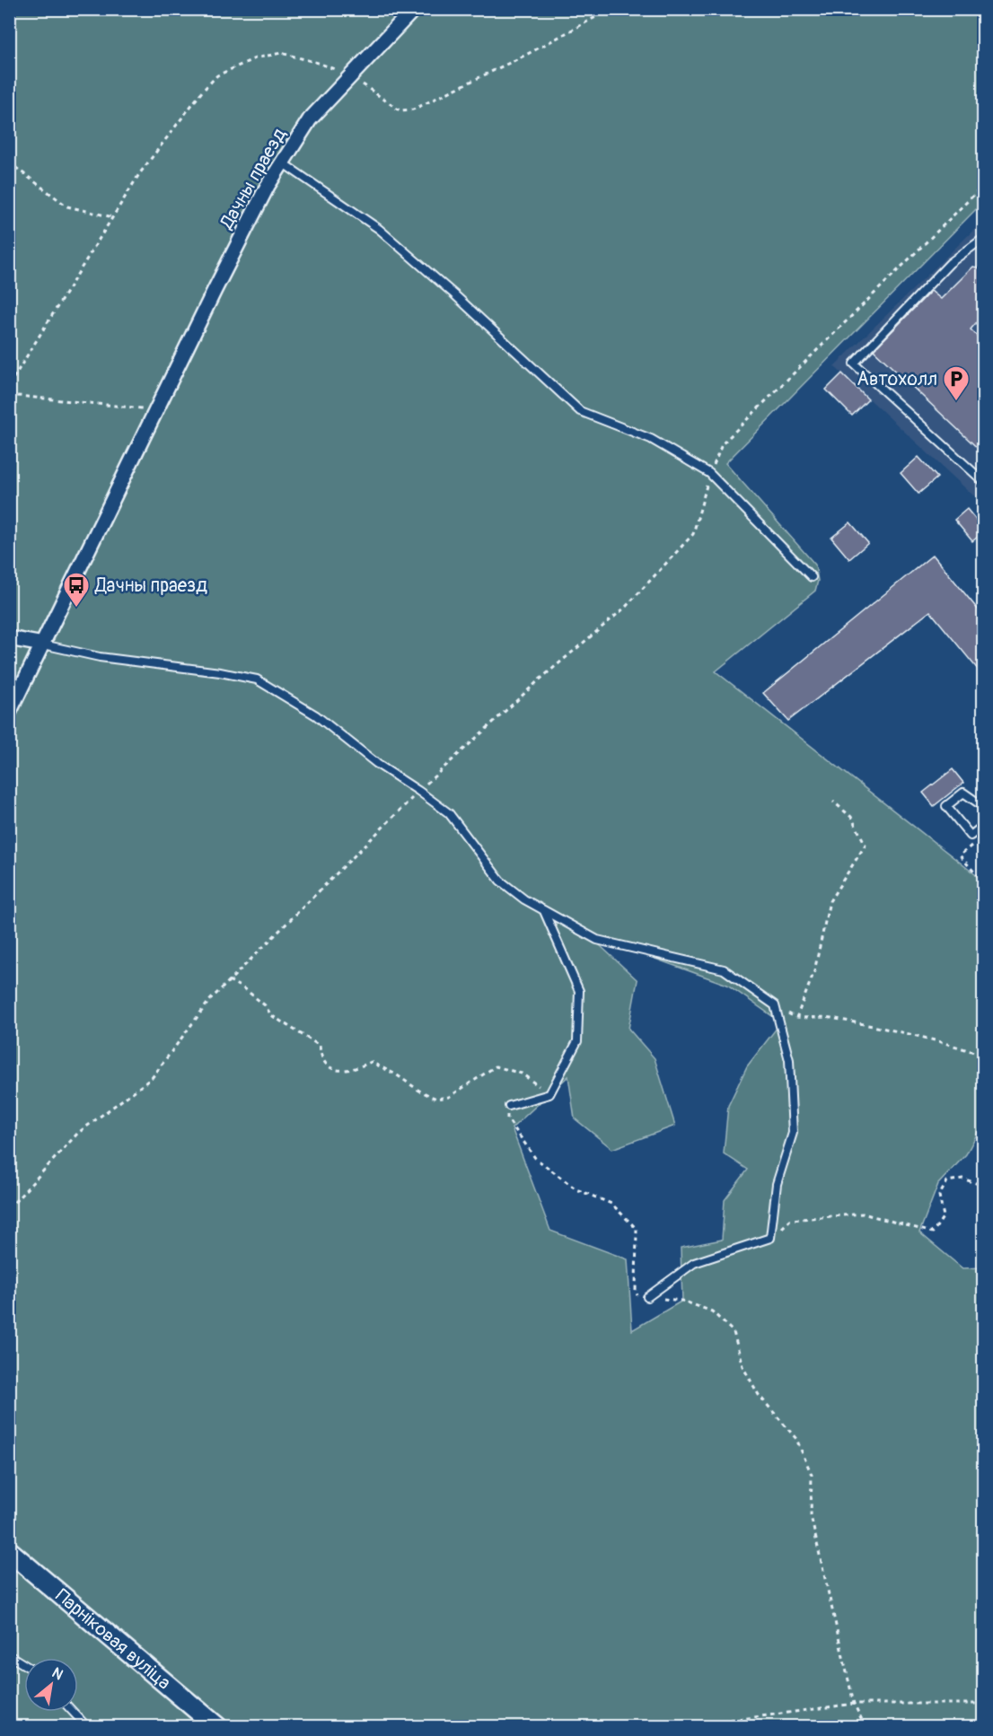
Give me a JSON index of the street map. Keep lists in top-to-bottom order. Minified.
{"streets":{"street":["Дачны праезд","Парніковая вуліца"]},"places":{"parking":["Автохолл"],"bus stop":["Дачны праезд"]},"north":"top right"}
